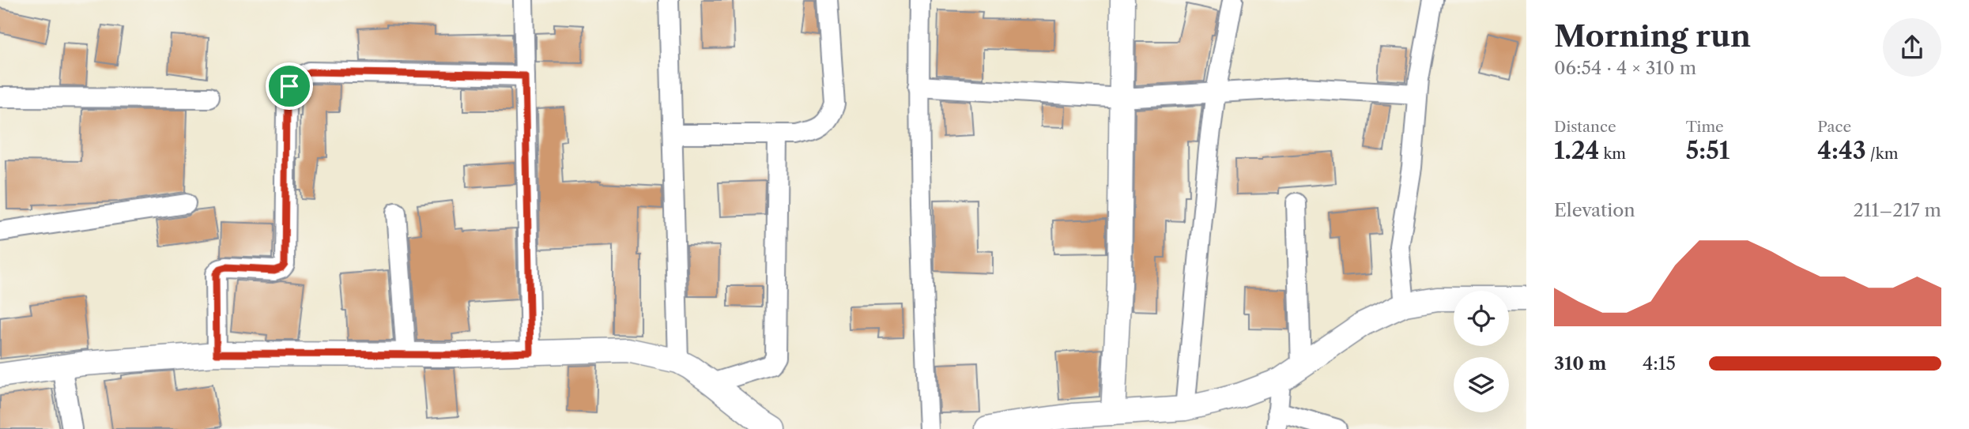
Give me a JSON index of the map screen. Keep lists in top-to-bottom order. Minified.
{"page":{"heading":["Morning run","06:54 · 4 × 310 m"],"stats":[["Distance","1.24 km"],["Time","5:51"],["Pace","4:43 /km"]],"chart":["Elevation","211–217 m"],"list":[{"name":"310 m","note":"4:15"}]}}
